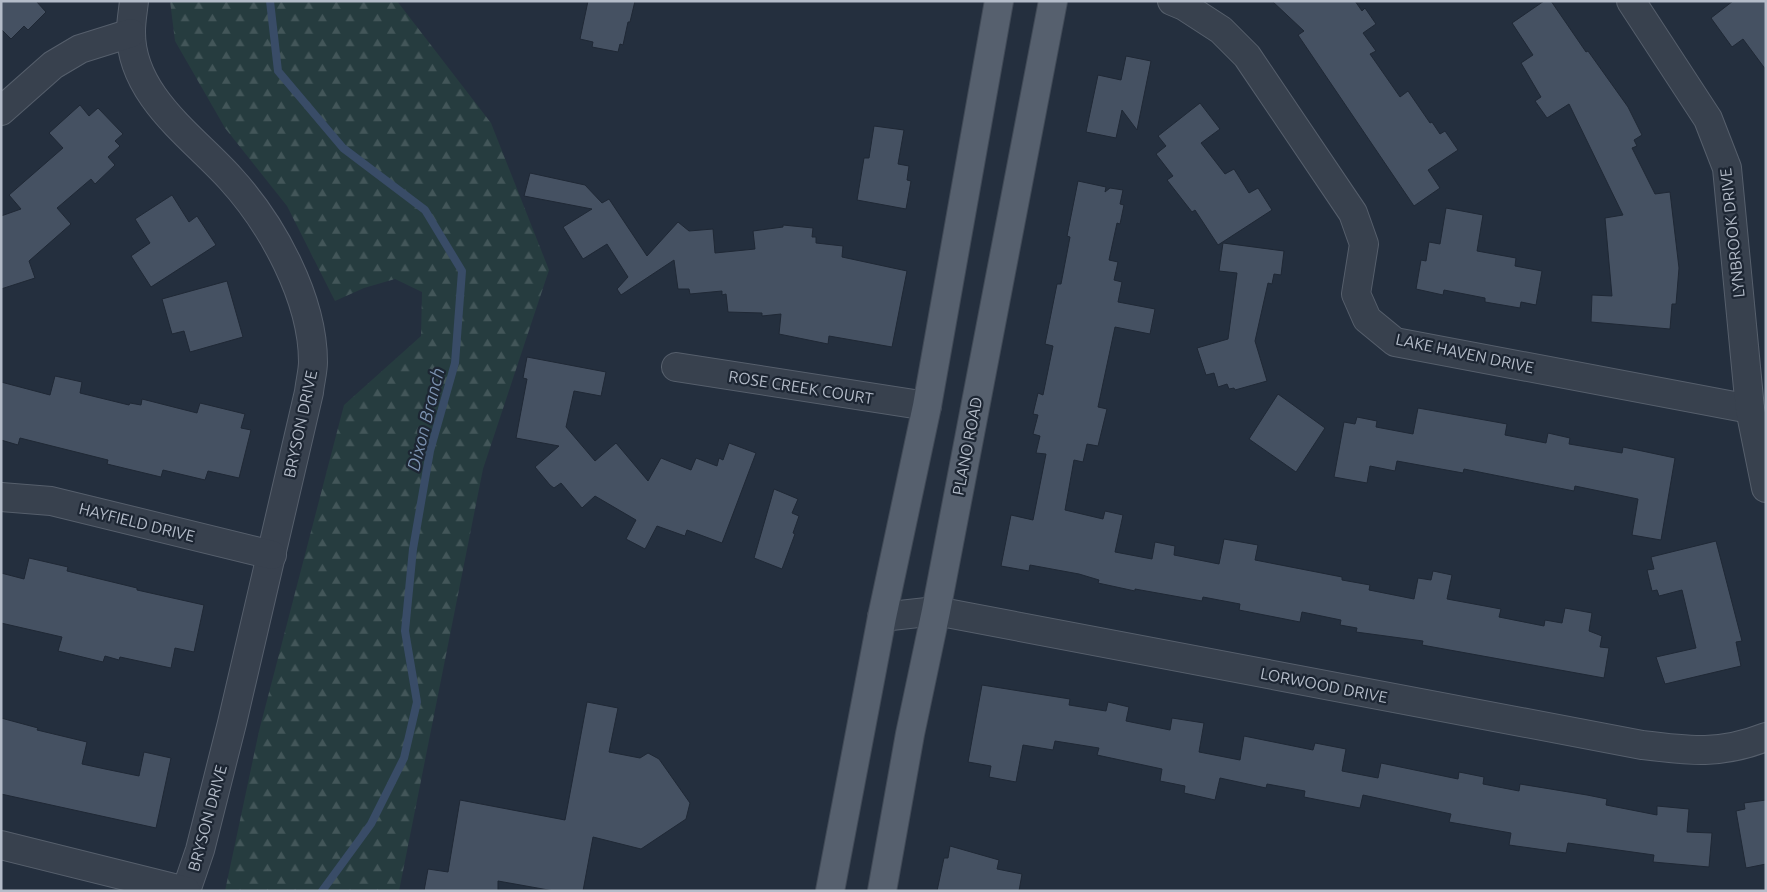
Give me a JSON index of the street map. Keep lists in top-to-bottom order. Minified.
{"streets":{"main road":["PLANO ROAD"],"street":["LYNBROOK DRIVE","LAKE HAVEN DRIVE","ROSE CREEK COURT","BRYSON DRIVE","HAYFIELD DRIVE","LORWOOD DRIVE"]},"crossings":[["LYNBROOK DRIVE","LAKE HAVEN DRIVE"],["BRYSON DRIVE","HAYFIELD DRIVE"],["PLANO ROAD","LORWOOD DRIVE"]],"water":["Dixon Branch"]}
